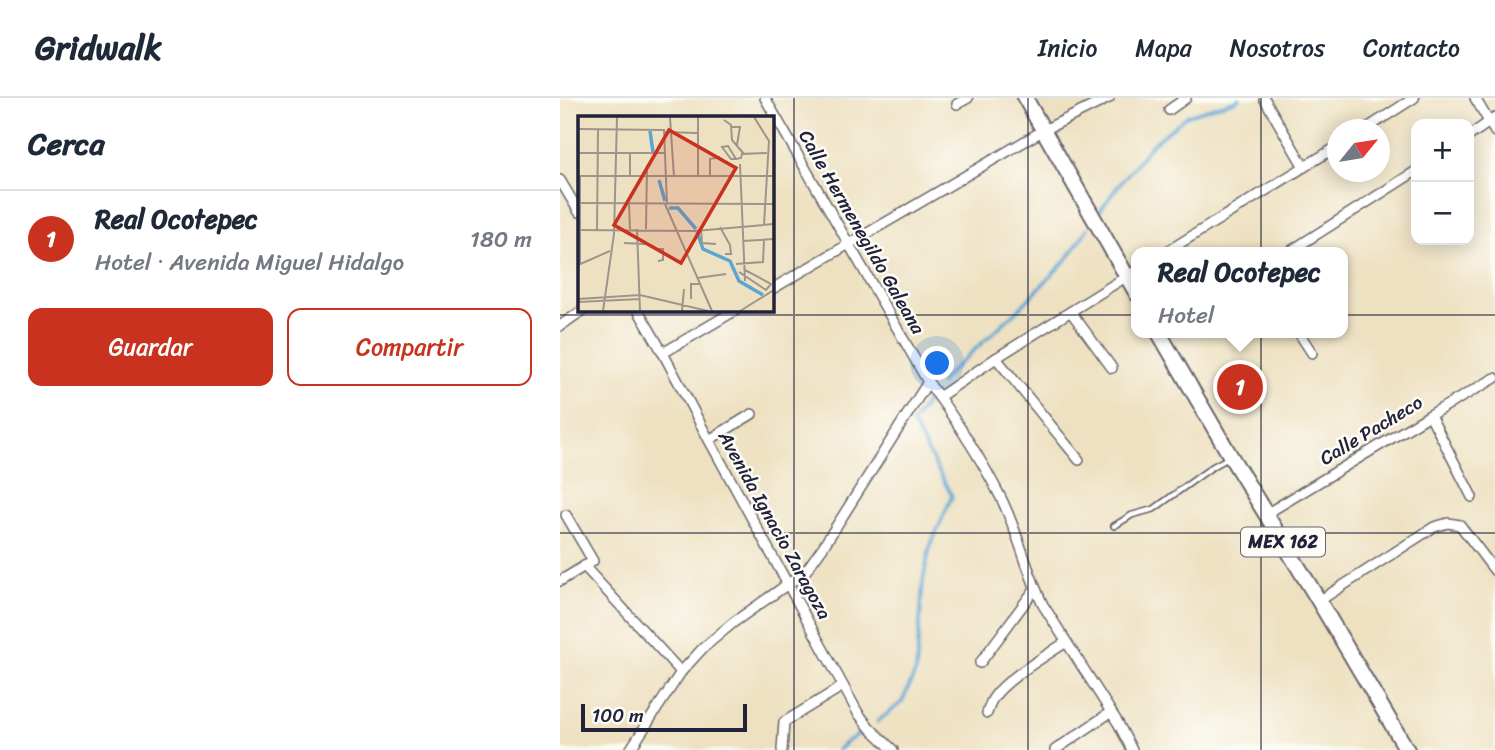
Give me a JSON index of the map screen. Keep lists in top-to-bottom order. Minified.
{"streets":{"main road":["MEX 162"],"street":["Calle Hermenegildo Galeana","Calle Pacheco","Avenida Ignacio Zaragoza"]},"crossings":[["Calle Pacheco","MEX 162"]],"scale_bar":"100 m","north":"top right","page":{"header":"Gridwalk","nav":["Inicio","Mapa","Nosotros","Contacto"],"heading":"Cerca","map_buttons":["+","−"],"list":[{"mark":"1","name":"Real Ocotepec","note":"Hotel · Avenida Miguel Hidalgo","value":"180 m"}],"popup":["Real Ocotepec","Hotel"],"buttons":["Guardar","Compartir"],"pins":"1","scale":"100 m"}}
